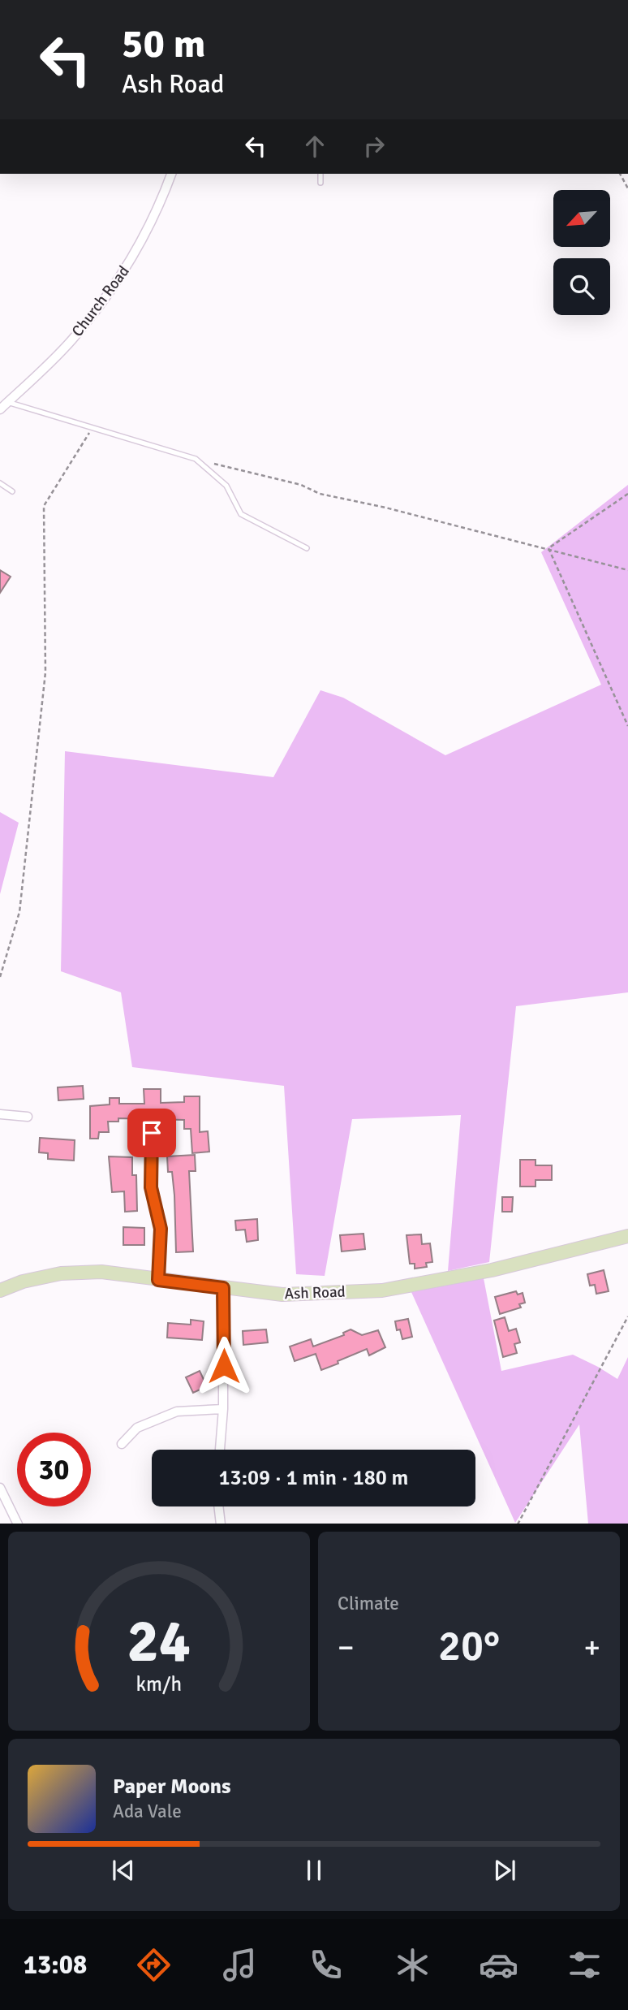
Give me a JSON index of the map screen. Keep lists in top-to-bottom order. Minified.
{"streets":{"street":["Church Road","Ash Road"]},"north":"bottom left","page":{"turn":["50 m","Ash Road"],"limit":"30","trip":"13:09 · 1 min · 180 m","tile":"Climate","heat":["−","20°","+"],"song":["Paper Moons","Ada Vale"],"tabs":"13:08","gauge":["24","km/h"]}}
